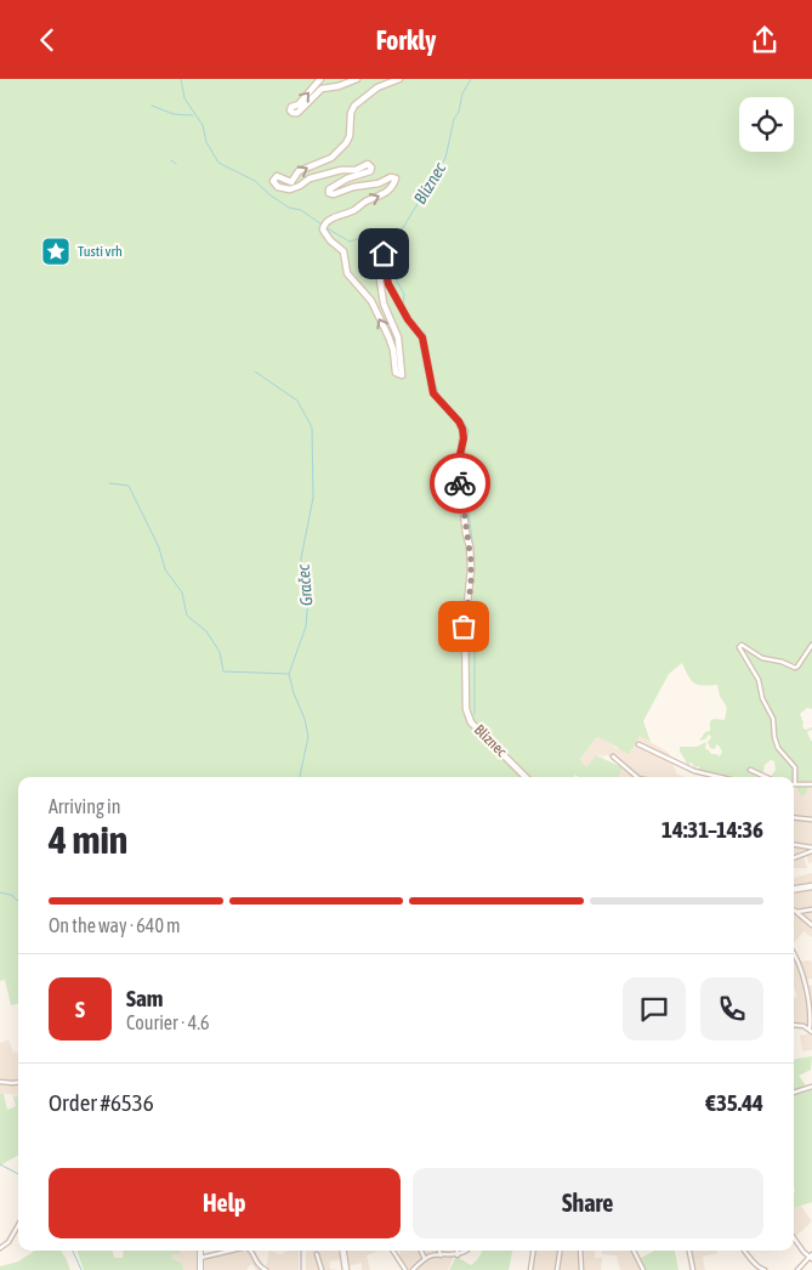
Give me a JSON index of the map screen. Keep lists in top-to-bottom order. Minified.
{"streets":{"main road":["Bliznec"]},"water":["Bliznec","Gračec"],"places":{"place":["Tusti vrh"]},"page":{"header":"Forkly","heading":["4 min","Arriving in","14:31–14:36"],"panel":["Sam","Courier · 4.6","Order #6536","€35.44"],"bar":"On the way · 640 m","round":"S","buttons":["Help","Share"]}}
